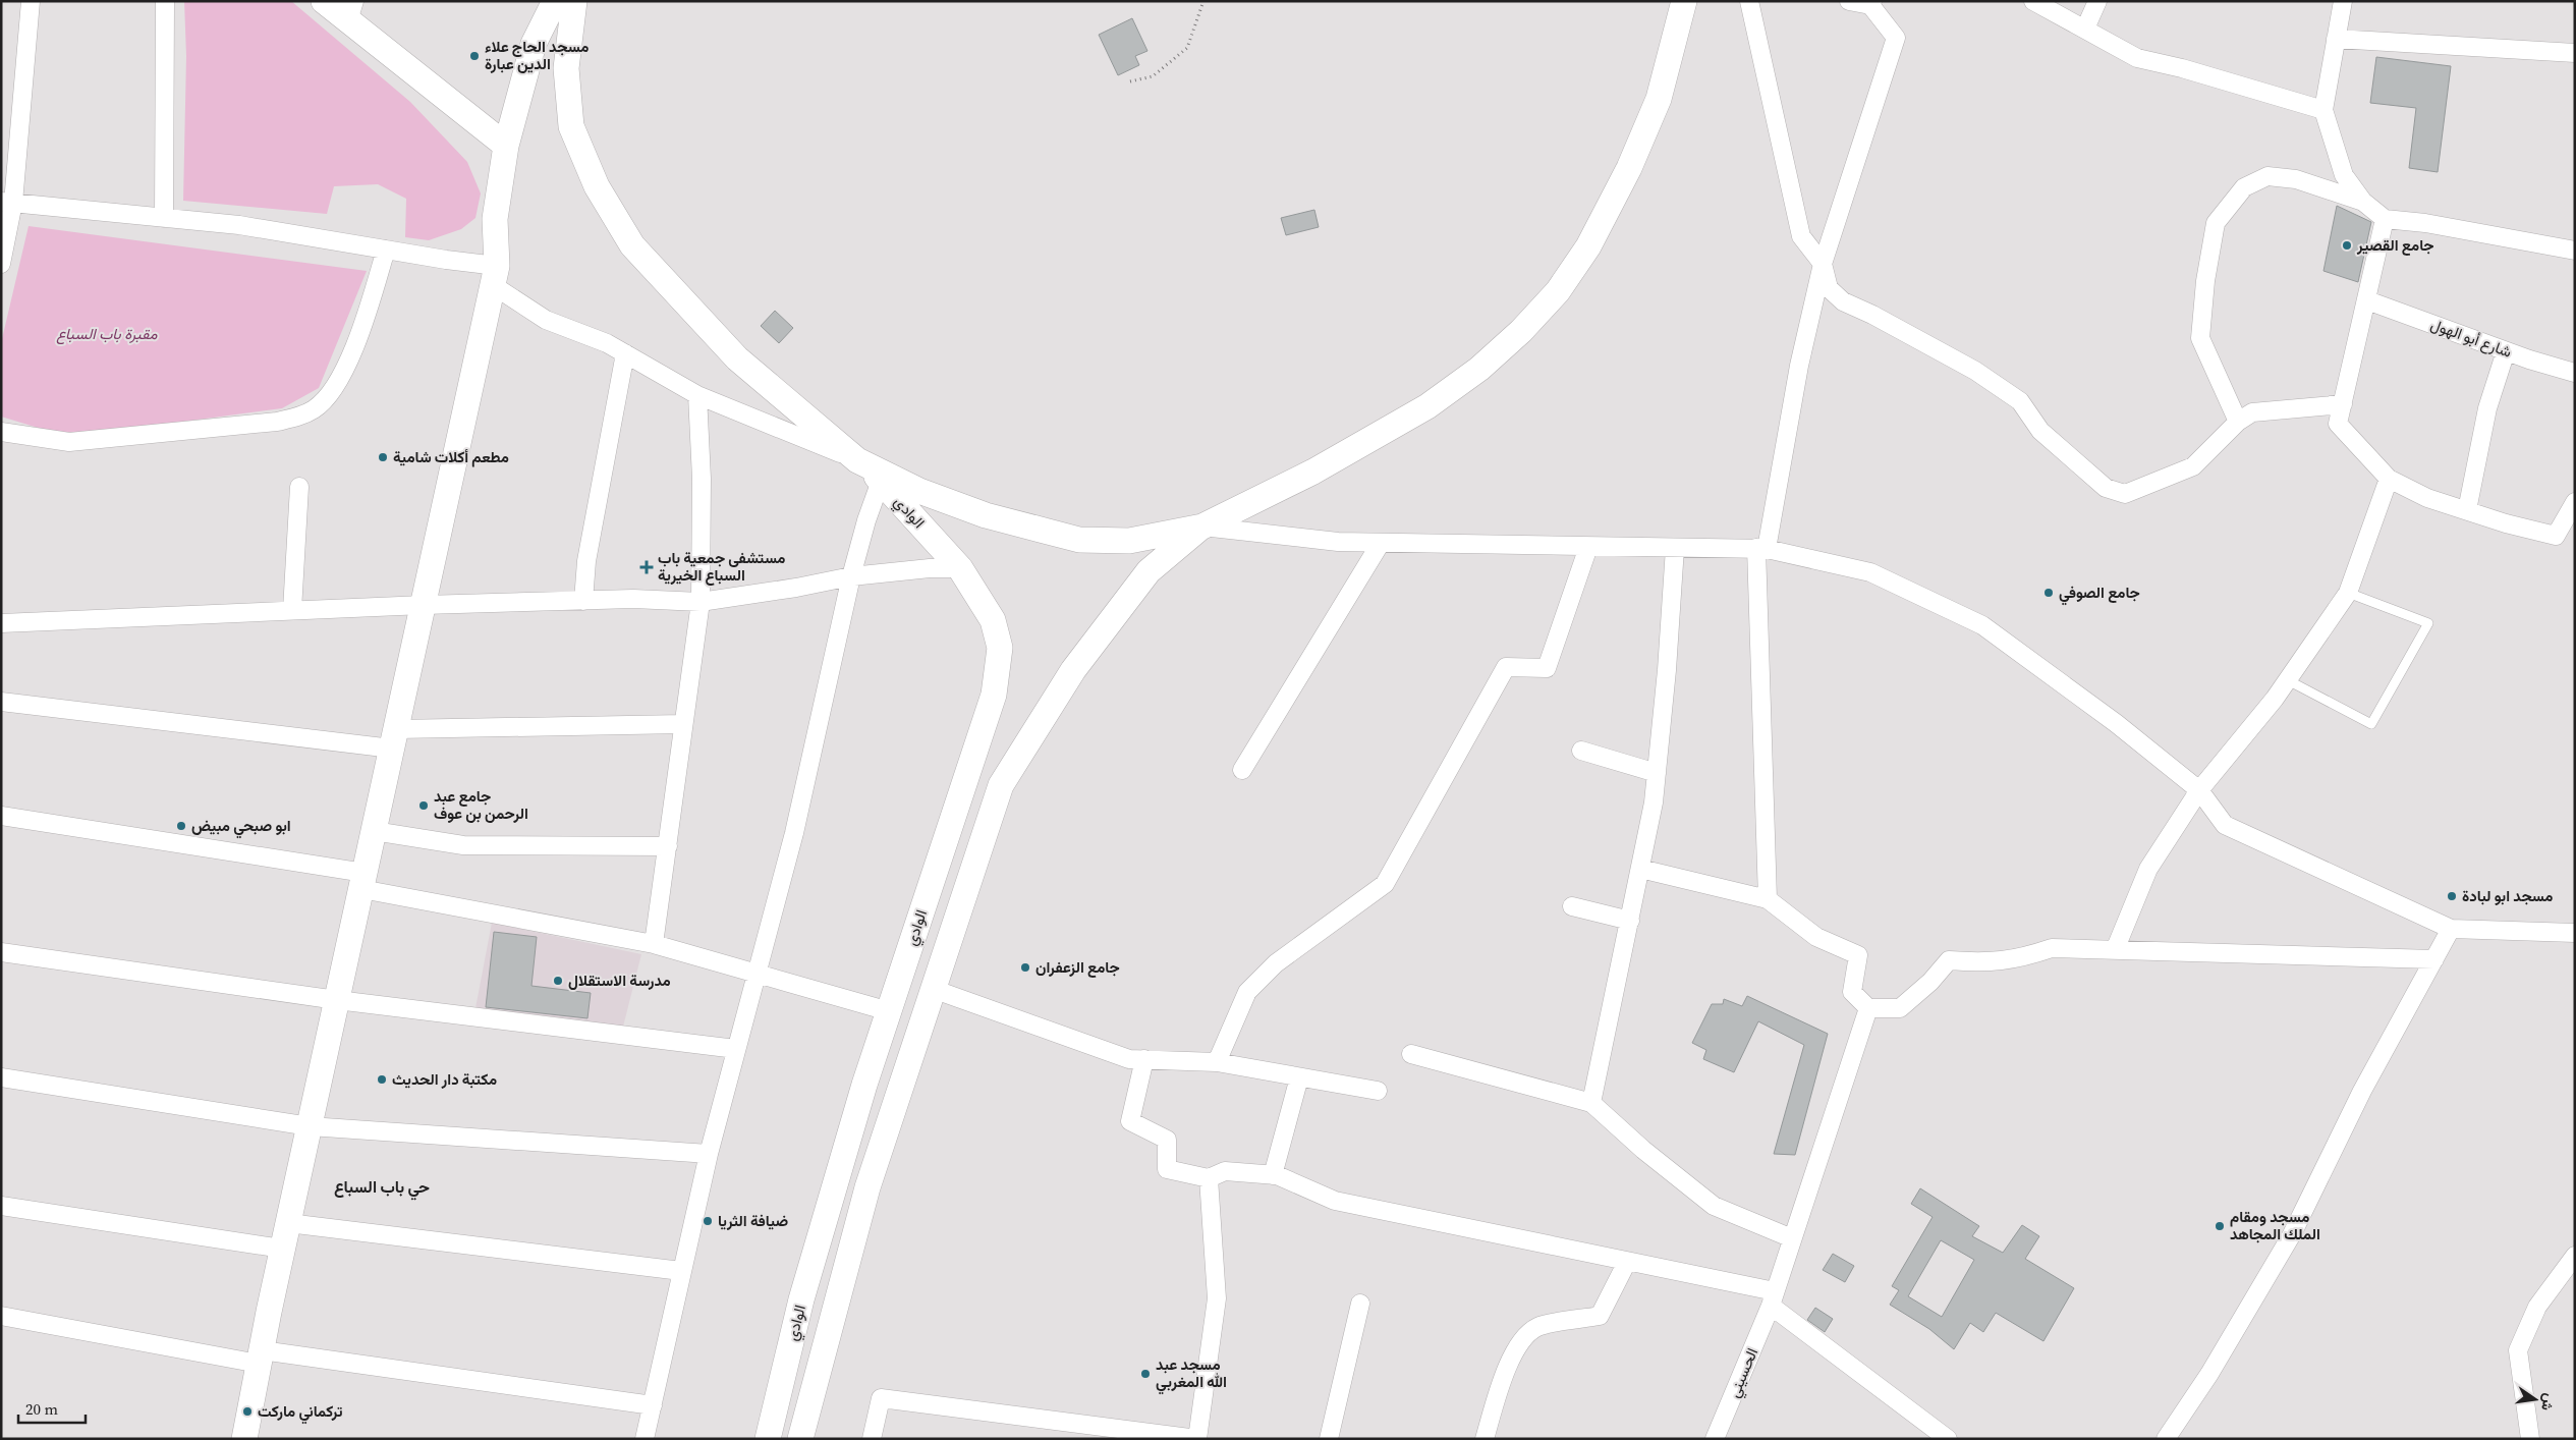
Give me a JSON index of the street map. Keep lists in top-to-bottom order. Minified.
{"streets":{"main road":["الوادي"],"street":["شارع أبو الهول","الحسيني"]},"districts":["حي باب السباع"],"parks":["مقبرة باب السباع"],"places":{"other":["مسجد الحاج علاء الدين عبارة","جامع القصير","مطعم أكلات شامية","جامع الصوفي","جامع عبد الرحمن بن عوف","ابو صبحي مبيض","مسجد ابو لبادة","جامع الزعفران","مدرسة الاستقلال","مكتبة دار الحديث","ضيافة الثريا","مسجد ومقام الملك المجاهد","مسجد عبد الله المغربي","تركماني ماركت"],"health":["مستشفى جمعية باب السباع الخيرية"]},"scale_bar":"20 m","north":"right"}
